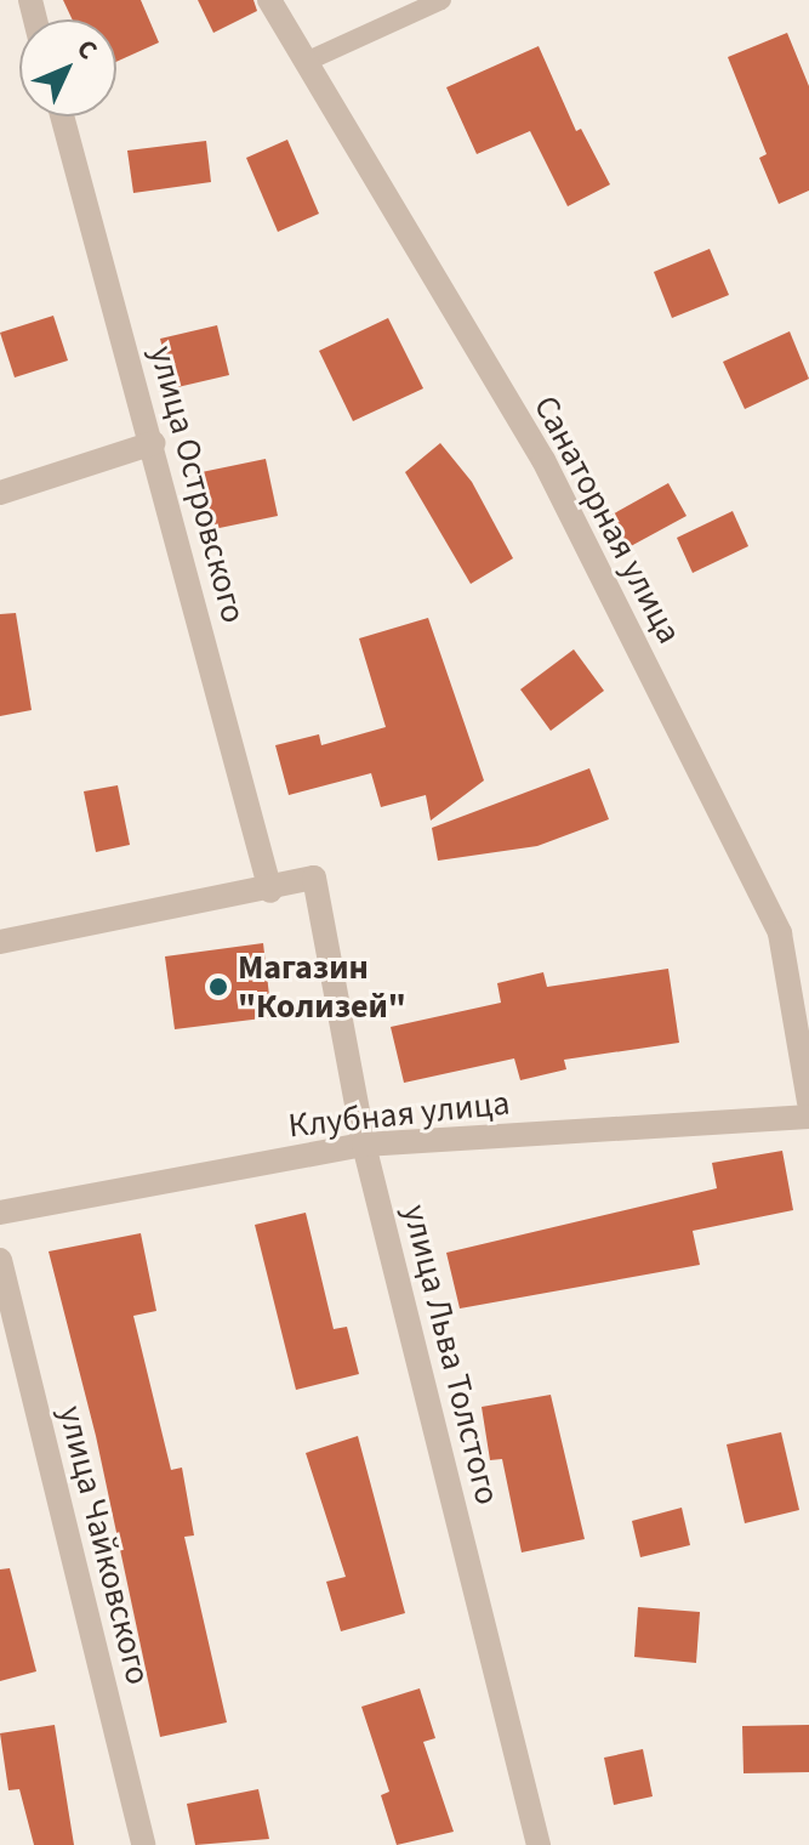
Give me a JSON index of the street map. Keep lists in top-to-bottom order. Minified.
{"streets":{"street":["улица Островского","Санаторная улица","Клубная улица","улица Льва Толстого","улица Чайковского"]},"crossings":[["улица Островского","улица Льва Толстого"],["Клубная улица","улица Льва Толстого"]],"places":["Магазин \"Колизей\""],"north":"top right"}
